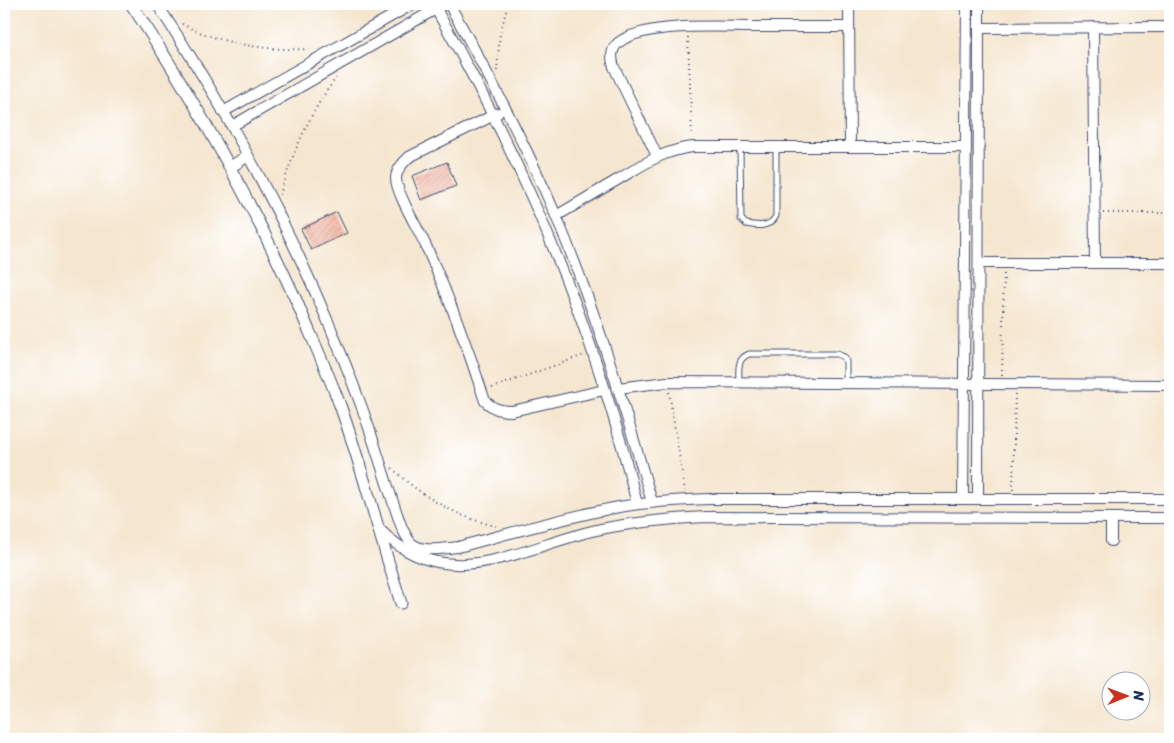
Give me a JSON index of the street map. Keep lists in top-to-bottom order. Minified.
{"north":"right"}
